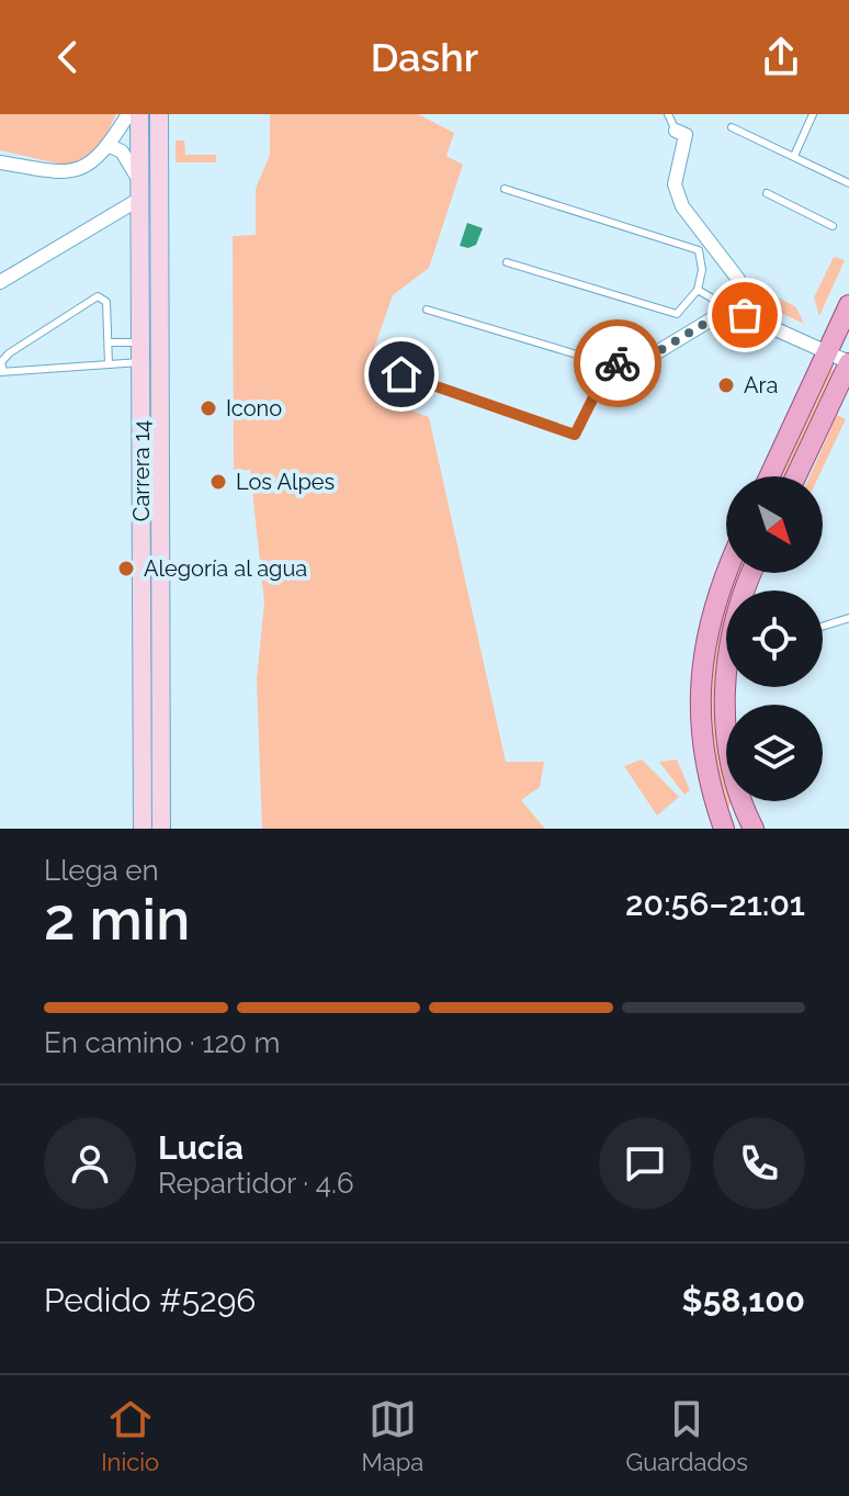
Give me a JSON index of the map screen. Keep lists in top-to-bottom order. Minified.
{"streets":{"main road":["Carrera 14"]},"places":["Ara","Icono","Los Alpes","Alegoría al agua"],"north":"bottom right","page":{"header":"Dashr","heading":["2 min","Llega en","20:56–21:01"],"panel":["Lucía","Repartidor · 4.6","Pedido #5296","$58,100"],"bar":"En camino · 120 m","tabs":["Inicio","Mapa","Guardados"]}}
